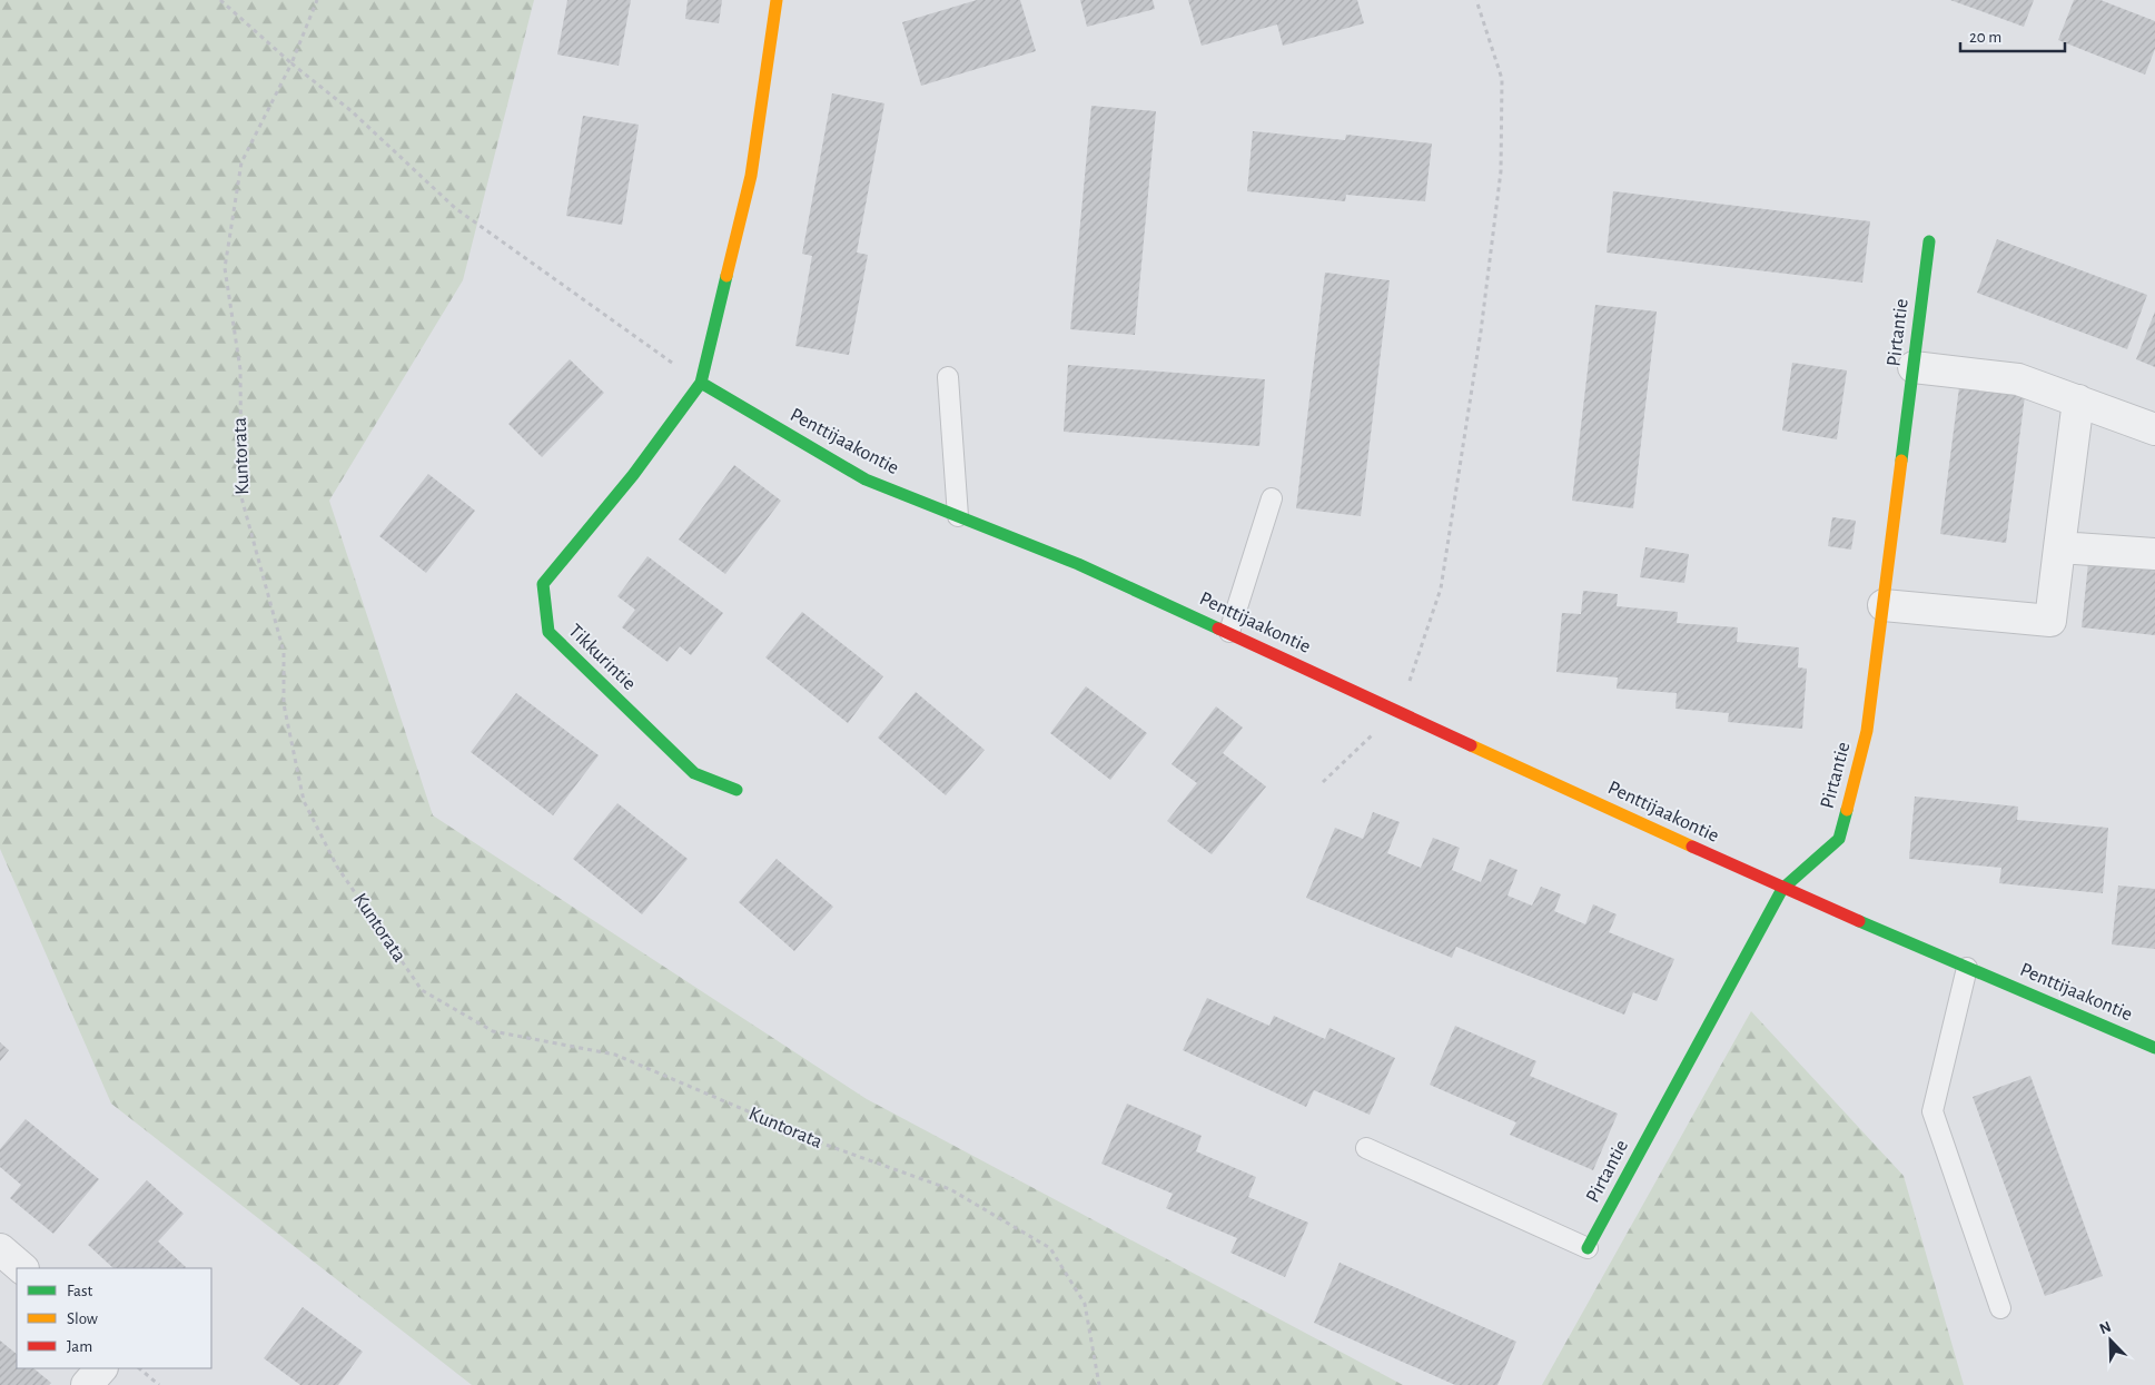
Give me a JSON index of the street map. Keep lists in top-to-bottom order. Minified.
{"streets":{"street":["Pirtantie","Penttijaakontie","Tikkurintie"],"path":["Kuntorata"]},"crossings":[["Pirtantie","Penttijaakontie"],["Penttijaakontie","Tikkurintie"]],"legend":["Fast","Slow","Jam"],"scale_bar":"20 m","north":"top left"}
